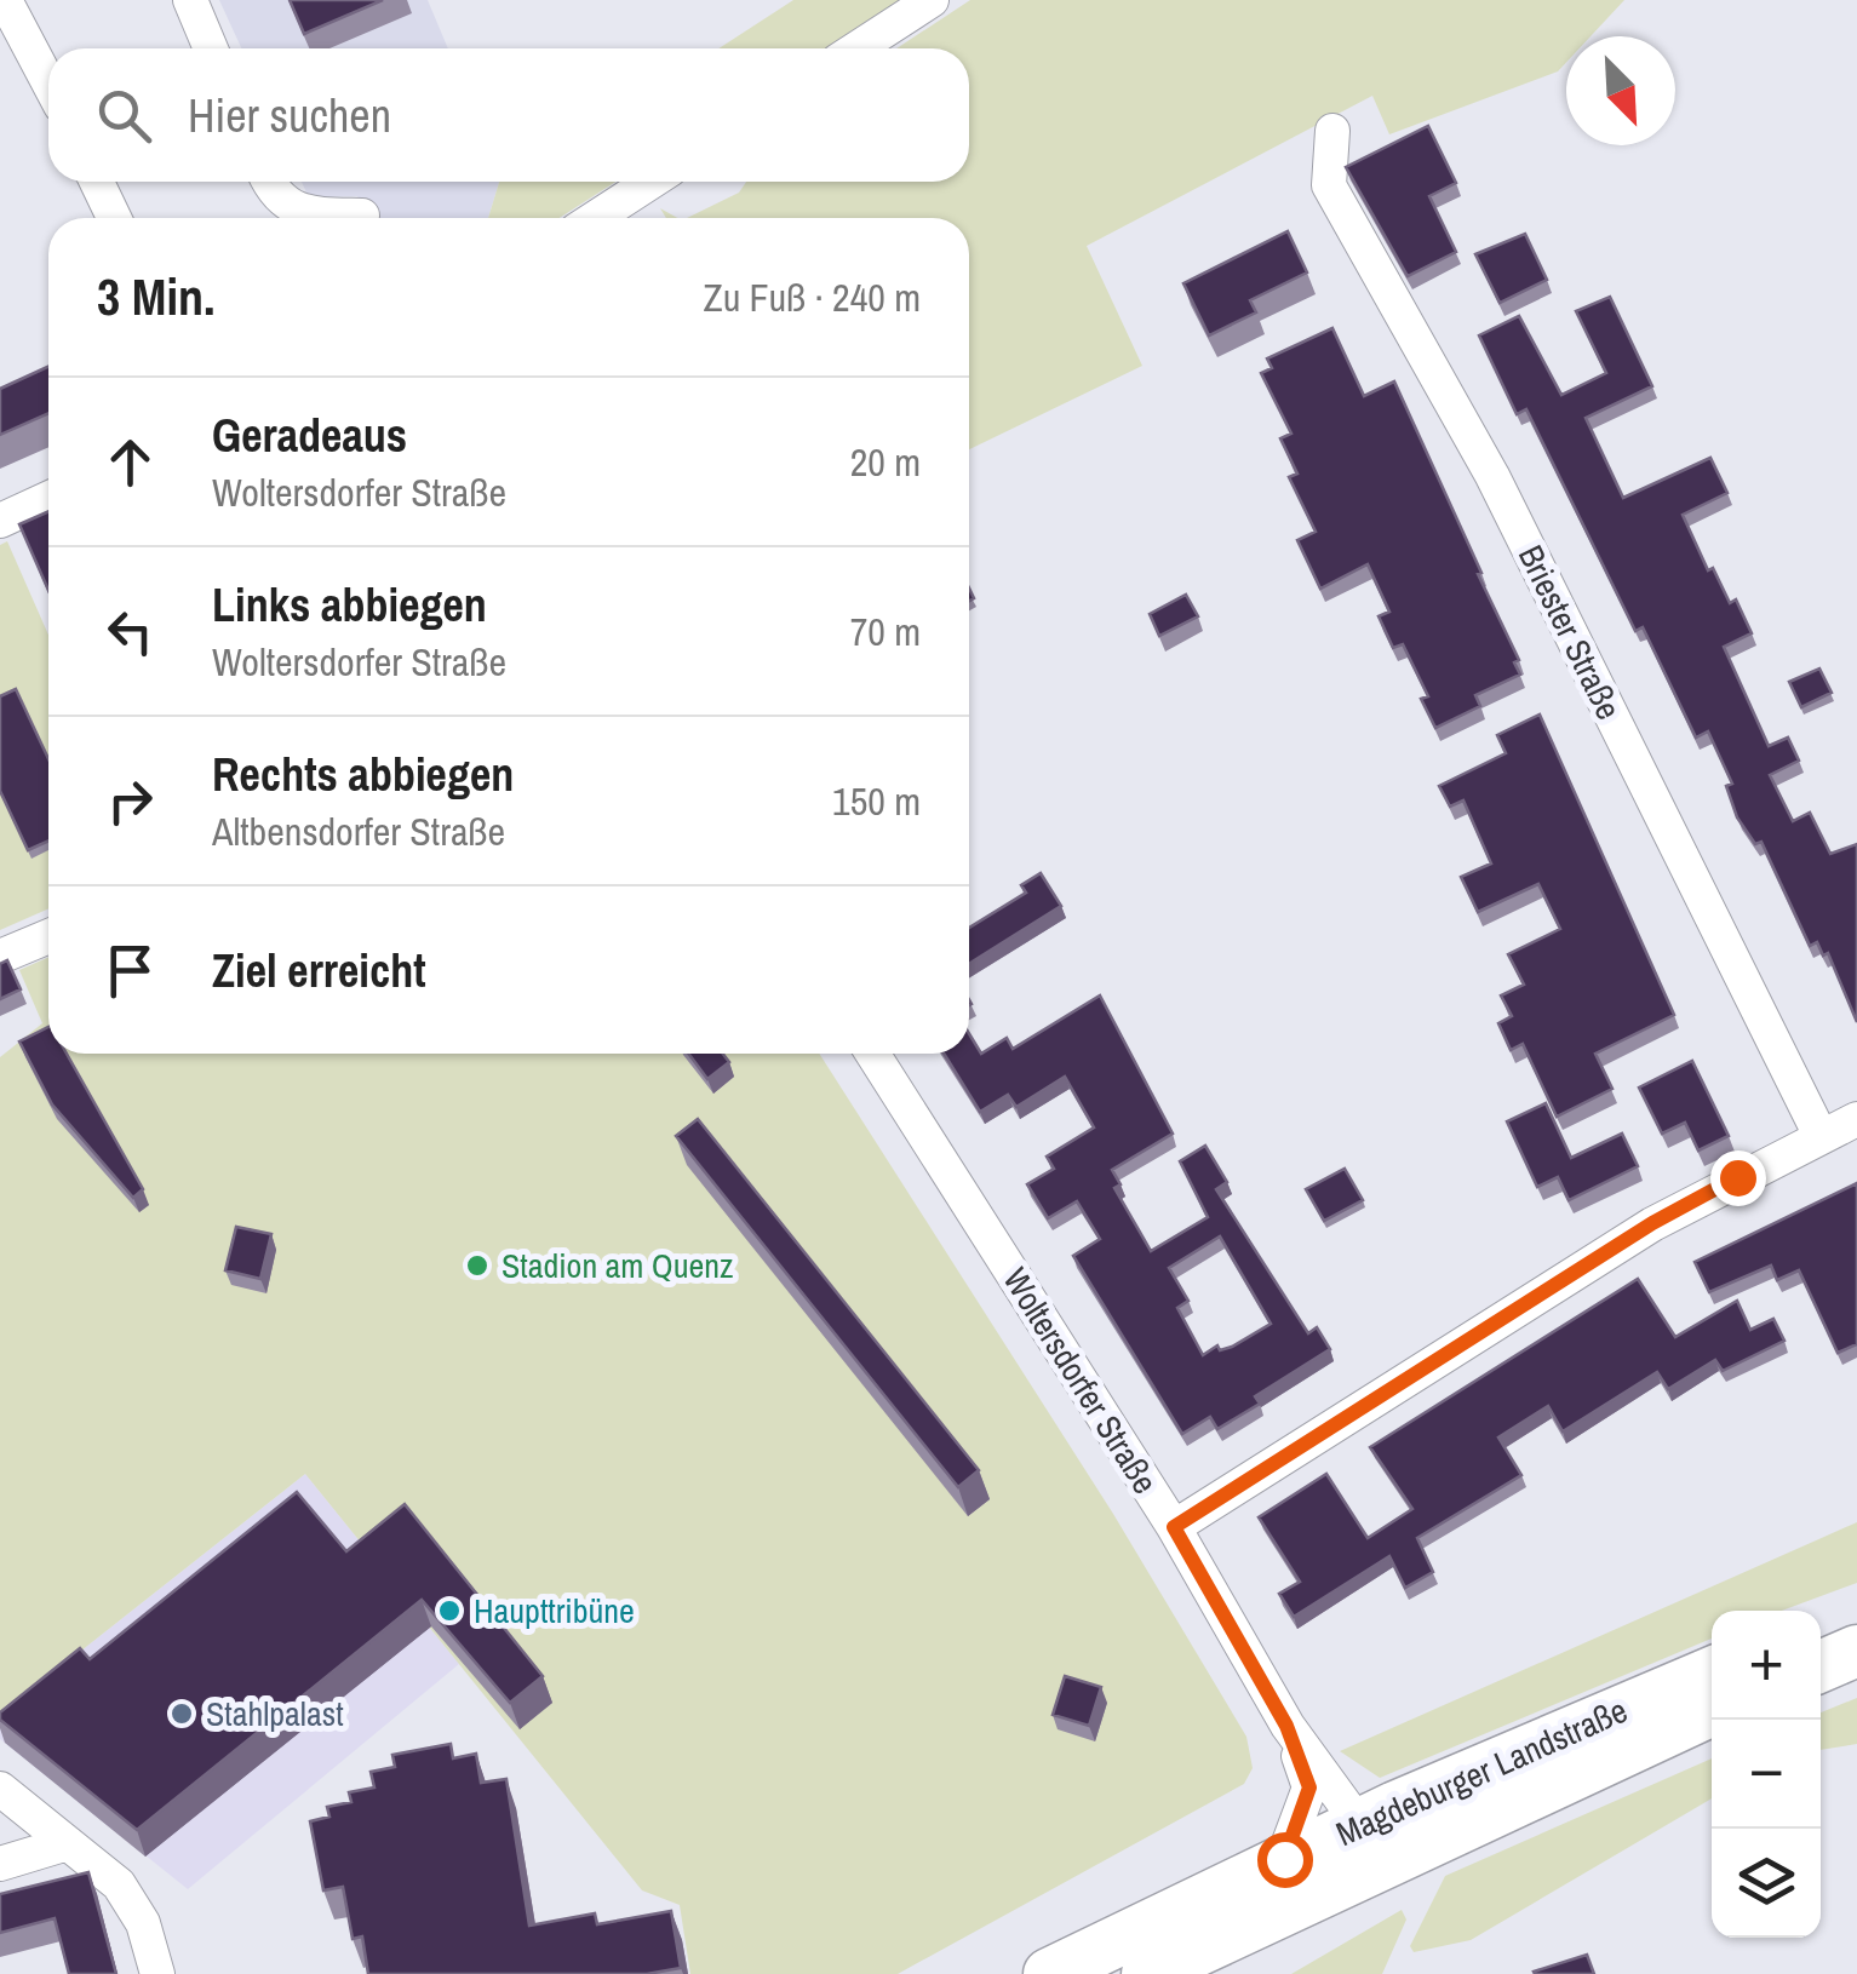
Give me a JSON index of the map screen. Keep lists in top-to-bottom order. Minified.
{"streets":{"main road":["Magdeburger Landstraße"],"street":["Briester Straße","Woltersdorfer Straße"]},"crossings":[["Woltersdorfer Straße","Magdeburger Landstraße"]],"places":["Stadion am Quenz","Haupttribüne","Stahlpalast"],"north":"bottom right","page":{"search":"Hier suchen","heading":["3 Min.","Zu Fuß · 240 m"],"list":[["Geradeaus","Woltersdorfer Straße","20 m"],["Links abbiegen","Woltersdorfer Straße","70 m"],["Rechts abbiegen","Altbensdorfer Straße","150 m"],"Ziel erreicht"],"map_buttons":["+","−"]}}
